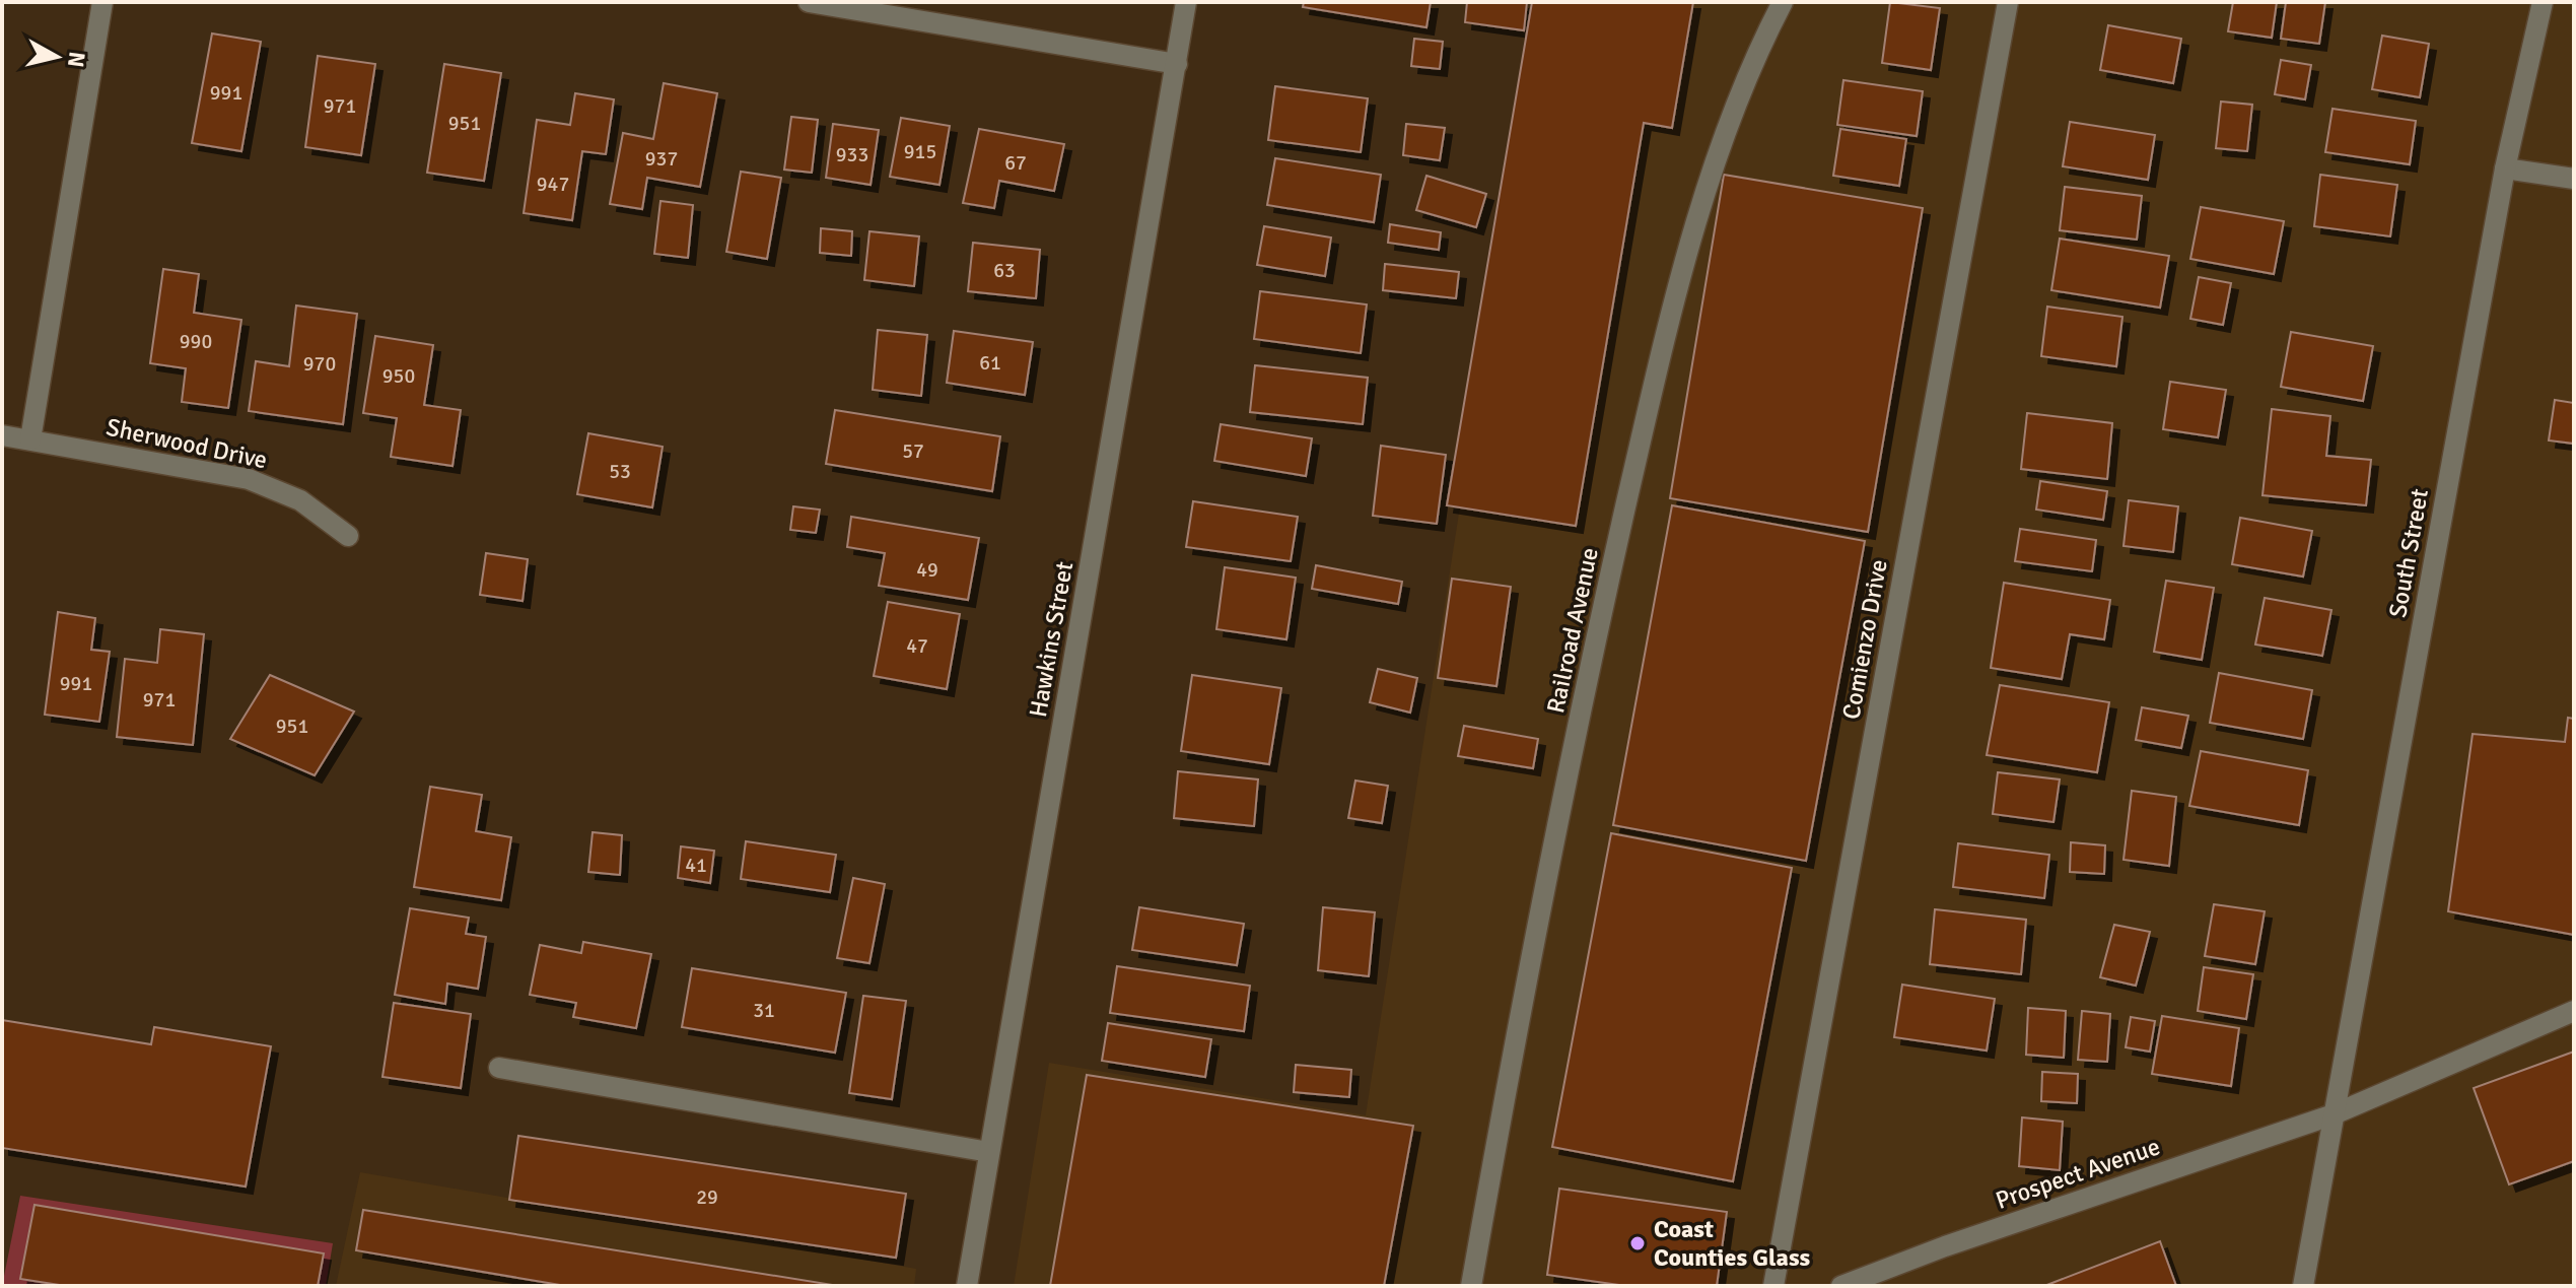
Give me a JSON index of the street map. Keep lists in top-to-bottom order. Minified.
{"streets":{"street":["Sherwood Drive","South Street","Railroad Avenue","Hawkins Street","Comienzo Drive","Prospect Avenue"]},"crossings":[["South Street","Prospect Avenue"]],"places":["Coast Counties Glass"],"house_numbers":["991","971","951","915","933","937","67","947","63","990","61","970","950","57","53","49","47","991","971","951","41","31","29"],"north":"right"}
